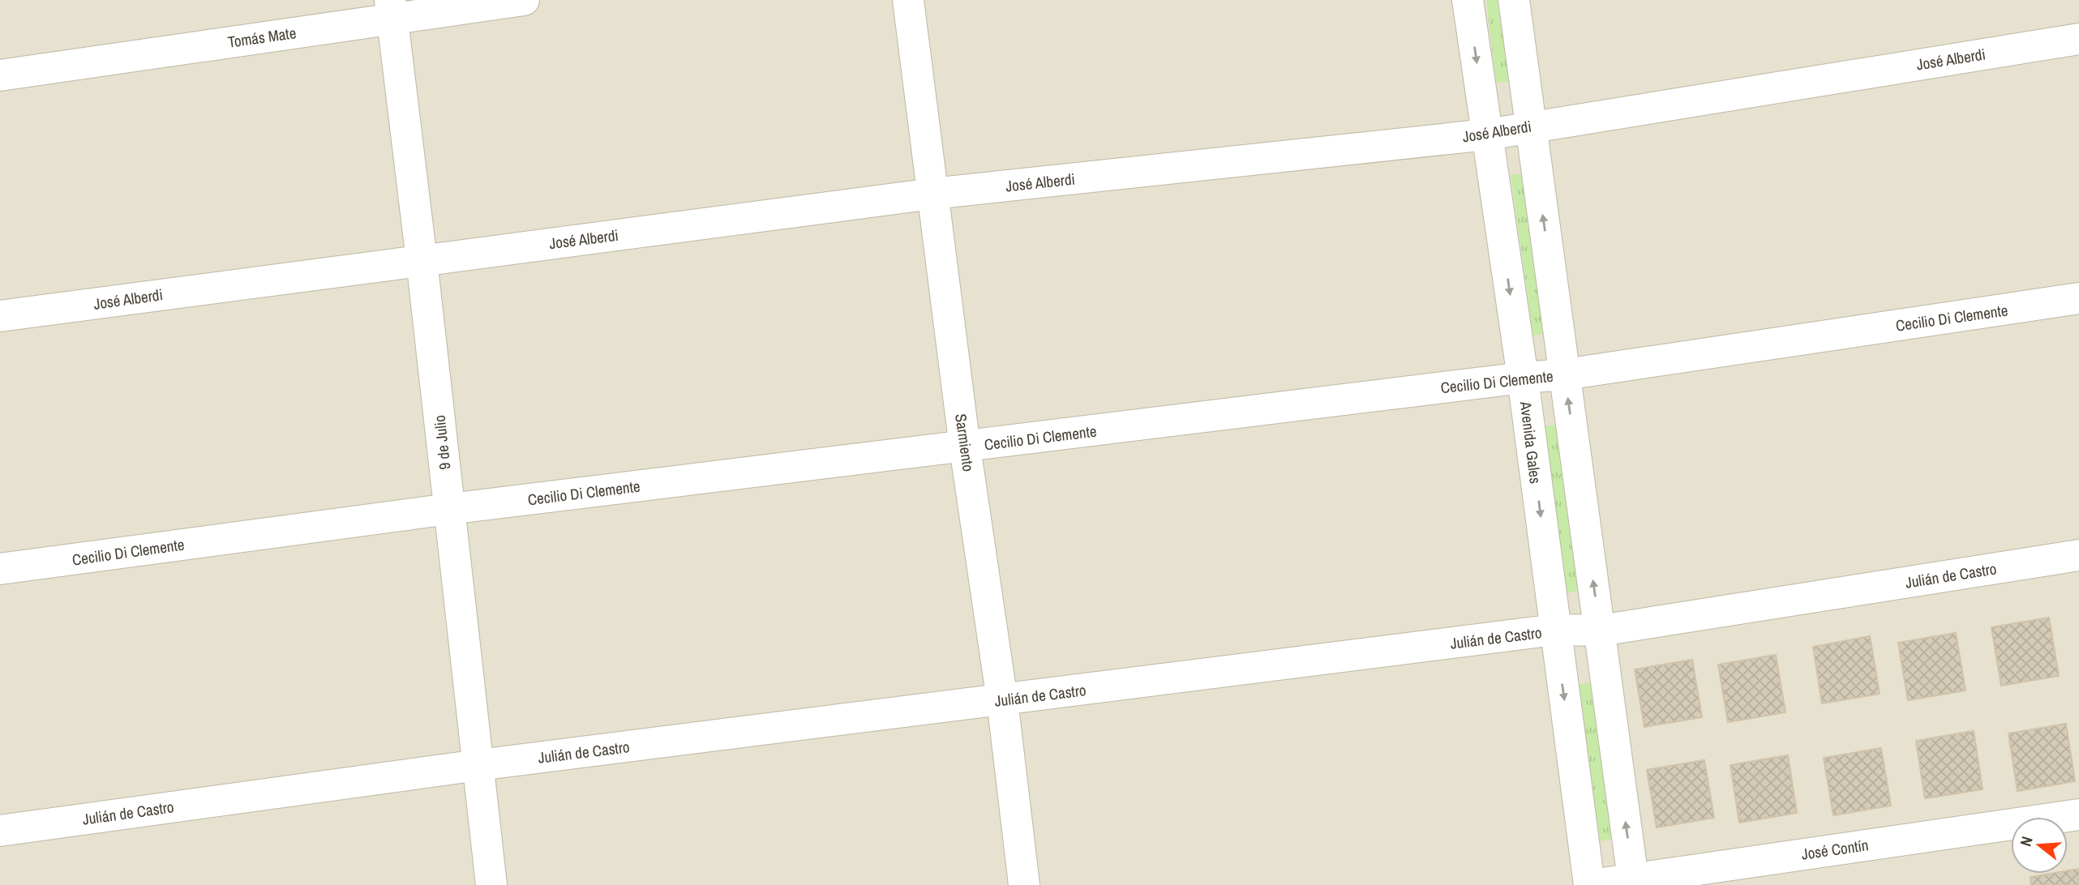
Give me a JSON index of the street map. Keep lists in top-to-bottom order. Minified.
{"streets":{"street":["Tomás Mate","José Alberdi","Cecilio Di Clemente","9 de Julio","Sarmiento","Avenida Gales","Julián de Castro","José Contín"]},"crossings":[["Tomás Mate","9 de Julio"],["José Alberdi","9 de Julio"],["José Alberdi","Sarmiento"],["José Alberdi","Avenida Gales"],["Cecilio Di Clemente","9 de Julio"],["Cecilio Di Clemente","Sarmiento"],["Cecilio Di Clemente","Avenida Gales"],["9 de Julio","Julián de Castro"],["Sarmiento","Julián de Castro"],["Avenida Gales","Julián de Castro"],["Avenida Gales","José Contín"]],"north":"left"}
